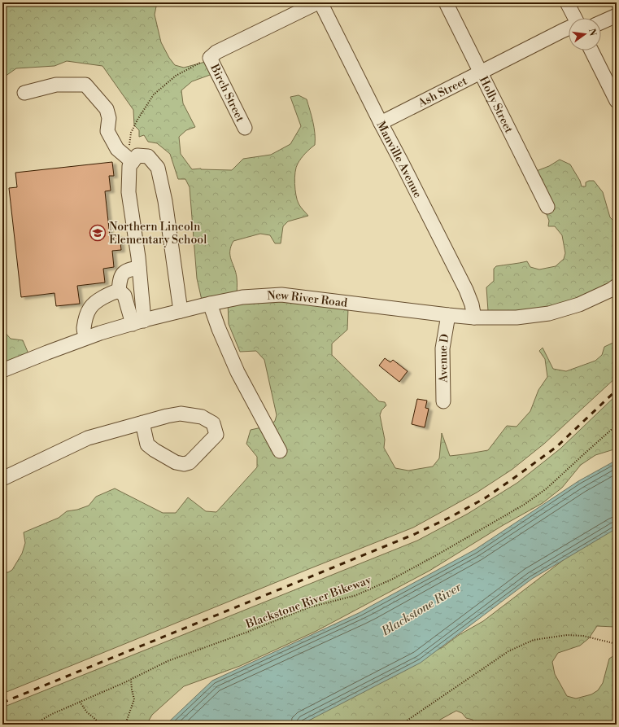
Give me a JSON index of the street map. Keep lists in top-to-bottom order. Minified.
{"streets":{"street":["Ash Street","Birch Street","Holly Street","Manville Avenue","New River Road","Avenue D"],"path":["Blackstone River Bikeway"]},"crossings":[["Ash Street","Holly Street"],["Ash Street","Manville Avenue"],["Manville Avenue","New River Road"],["New River Road","Avenue D"]],"water":["Blackstone River"],"places":{"school or university":["Northern Lincoln Elementary School"]},"north":"right"}
